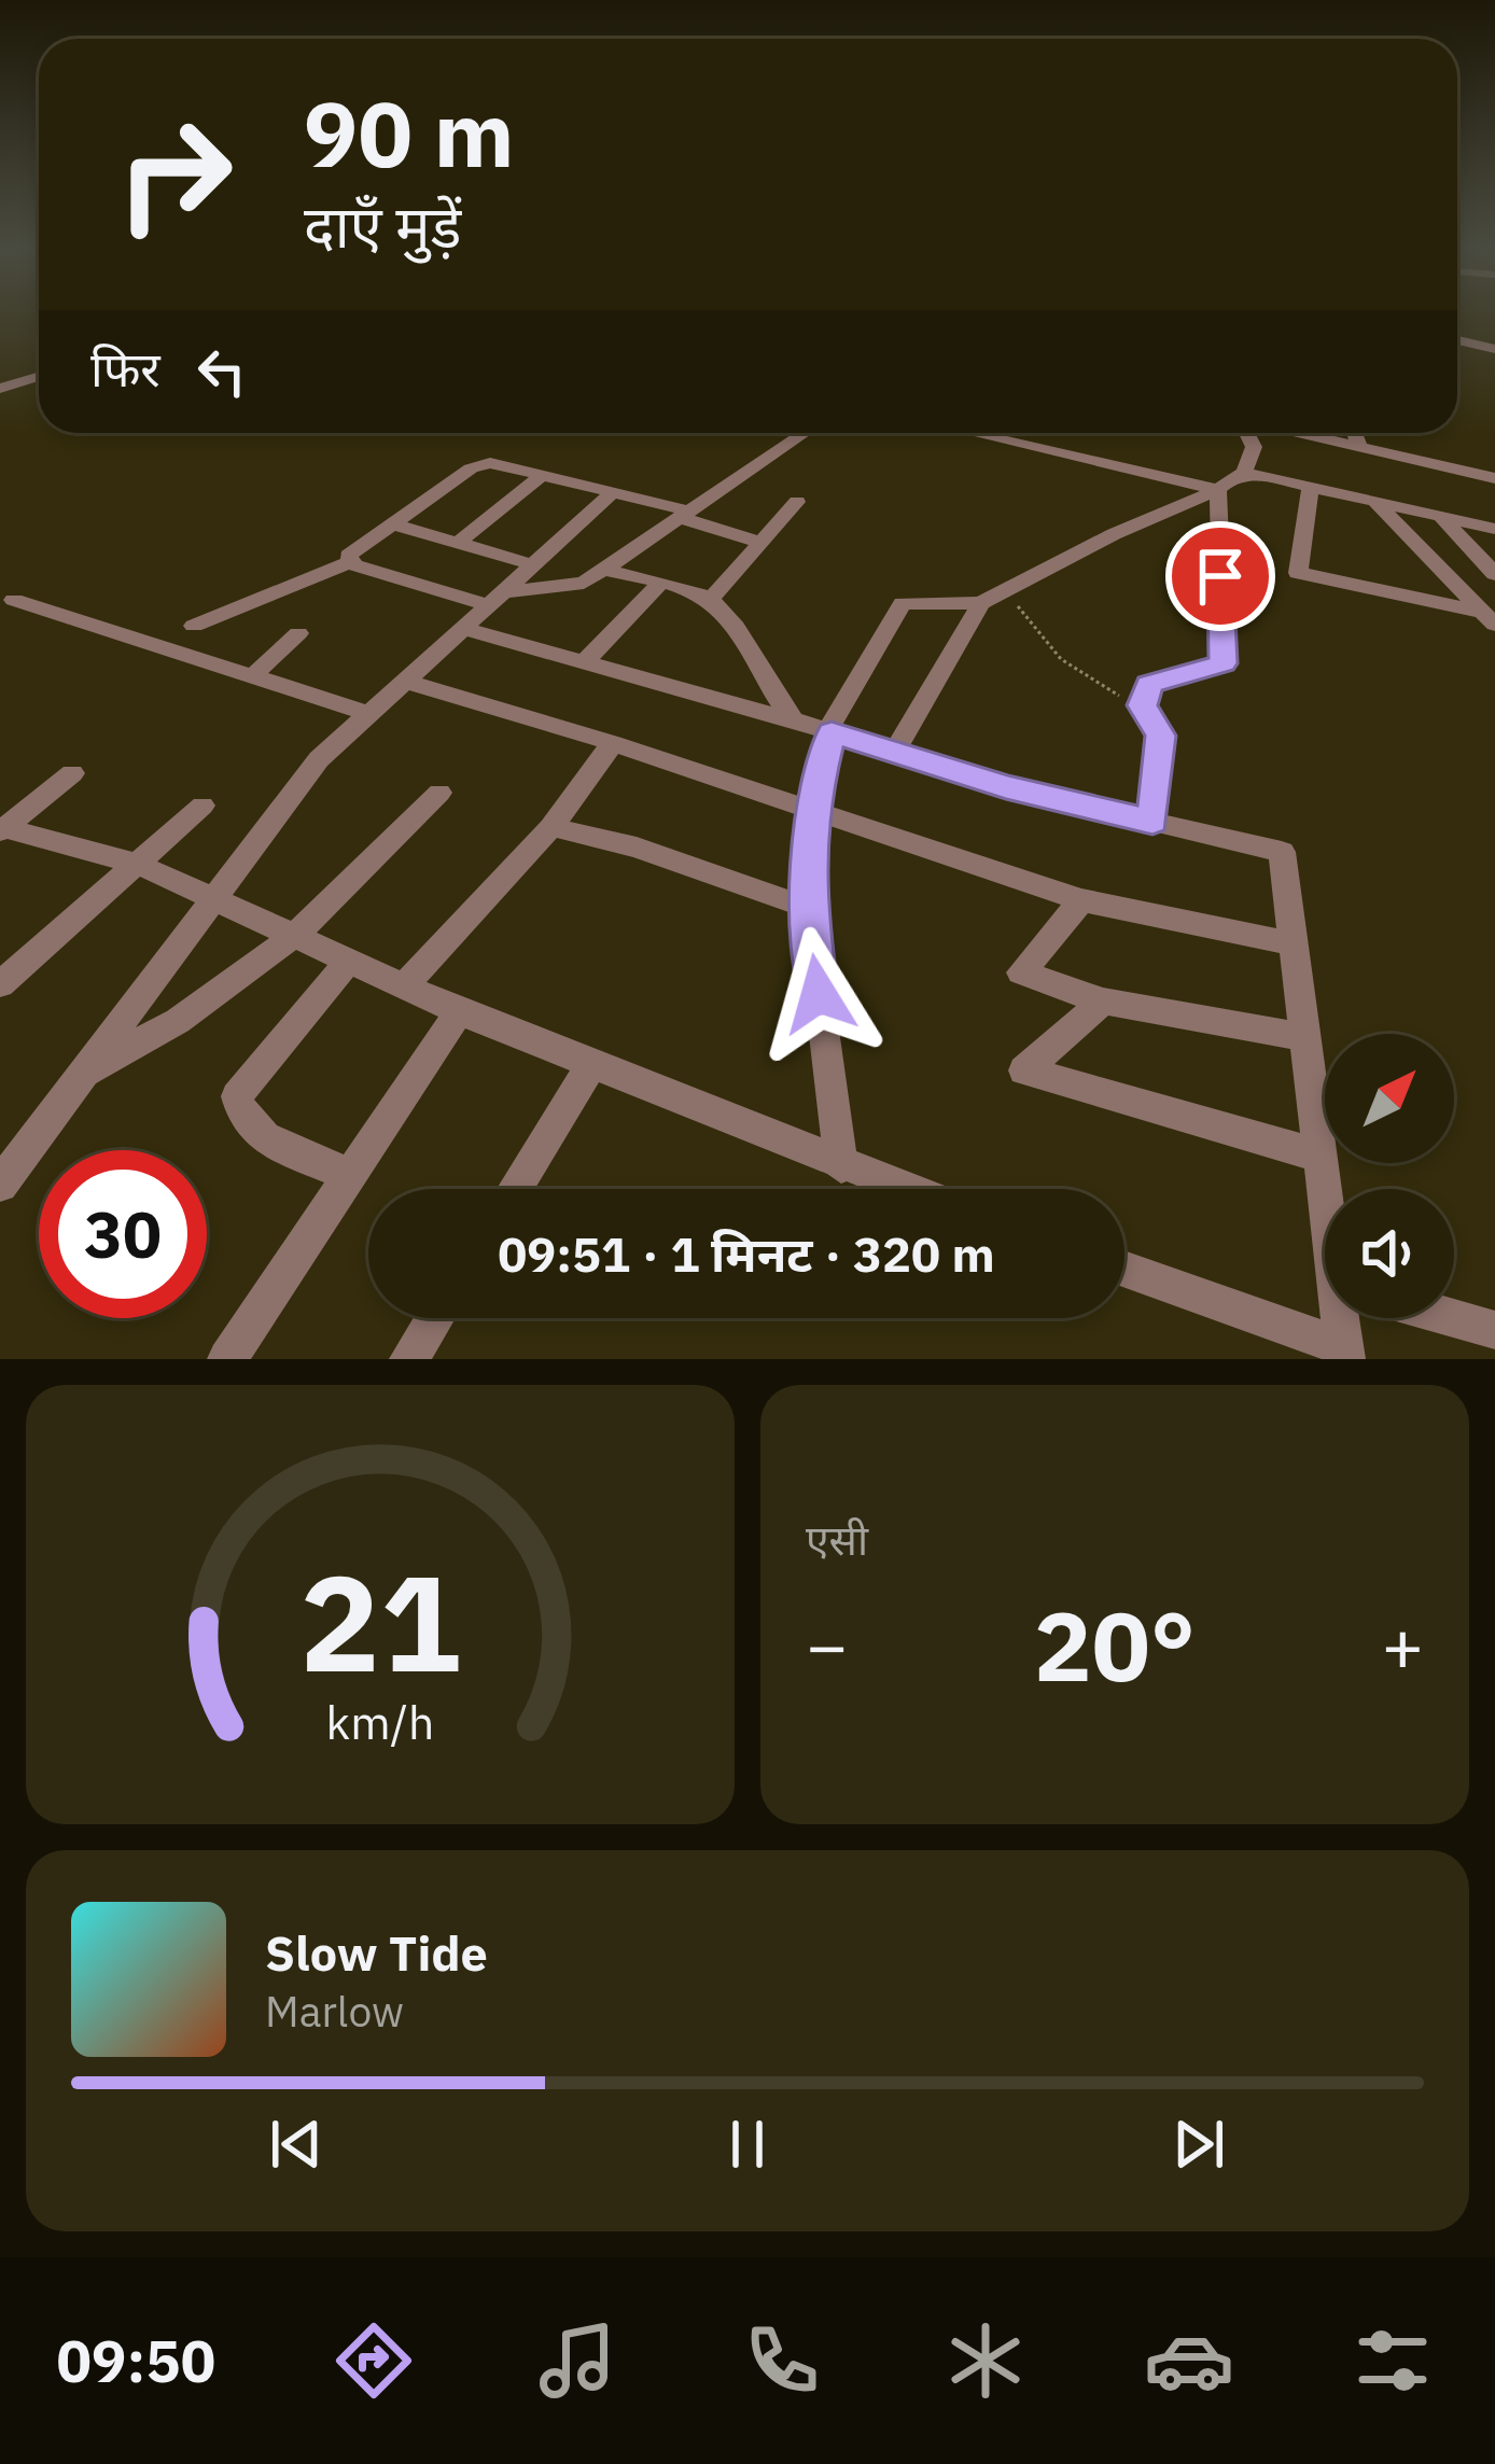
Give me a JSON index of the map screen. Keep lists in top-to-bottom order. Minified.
{"north":"top right","page":{"turn":["90 m","दाएँ मुड़ें"],"then":"फिर","limit":"30","trip":"09:51 · 1 मिनट · 320 m","tile":"एसी","heat":["−","20°","+"],"song":["Slow Tide","Marlow"],"tabs":"09:50","gauge":["21","km/h"]}}
